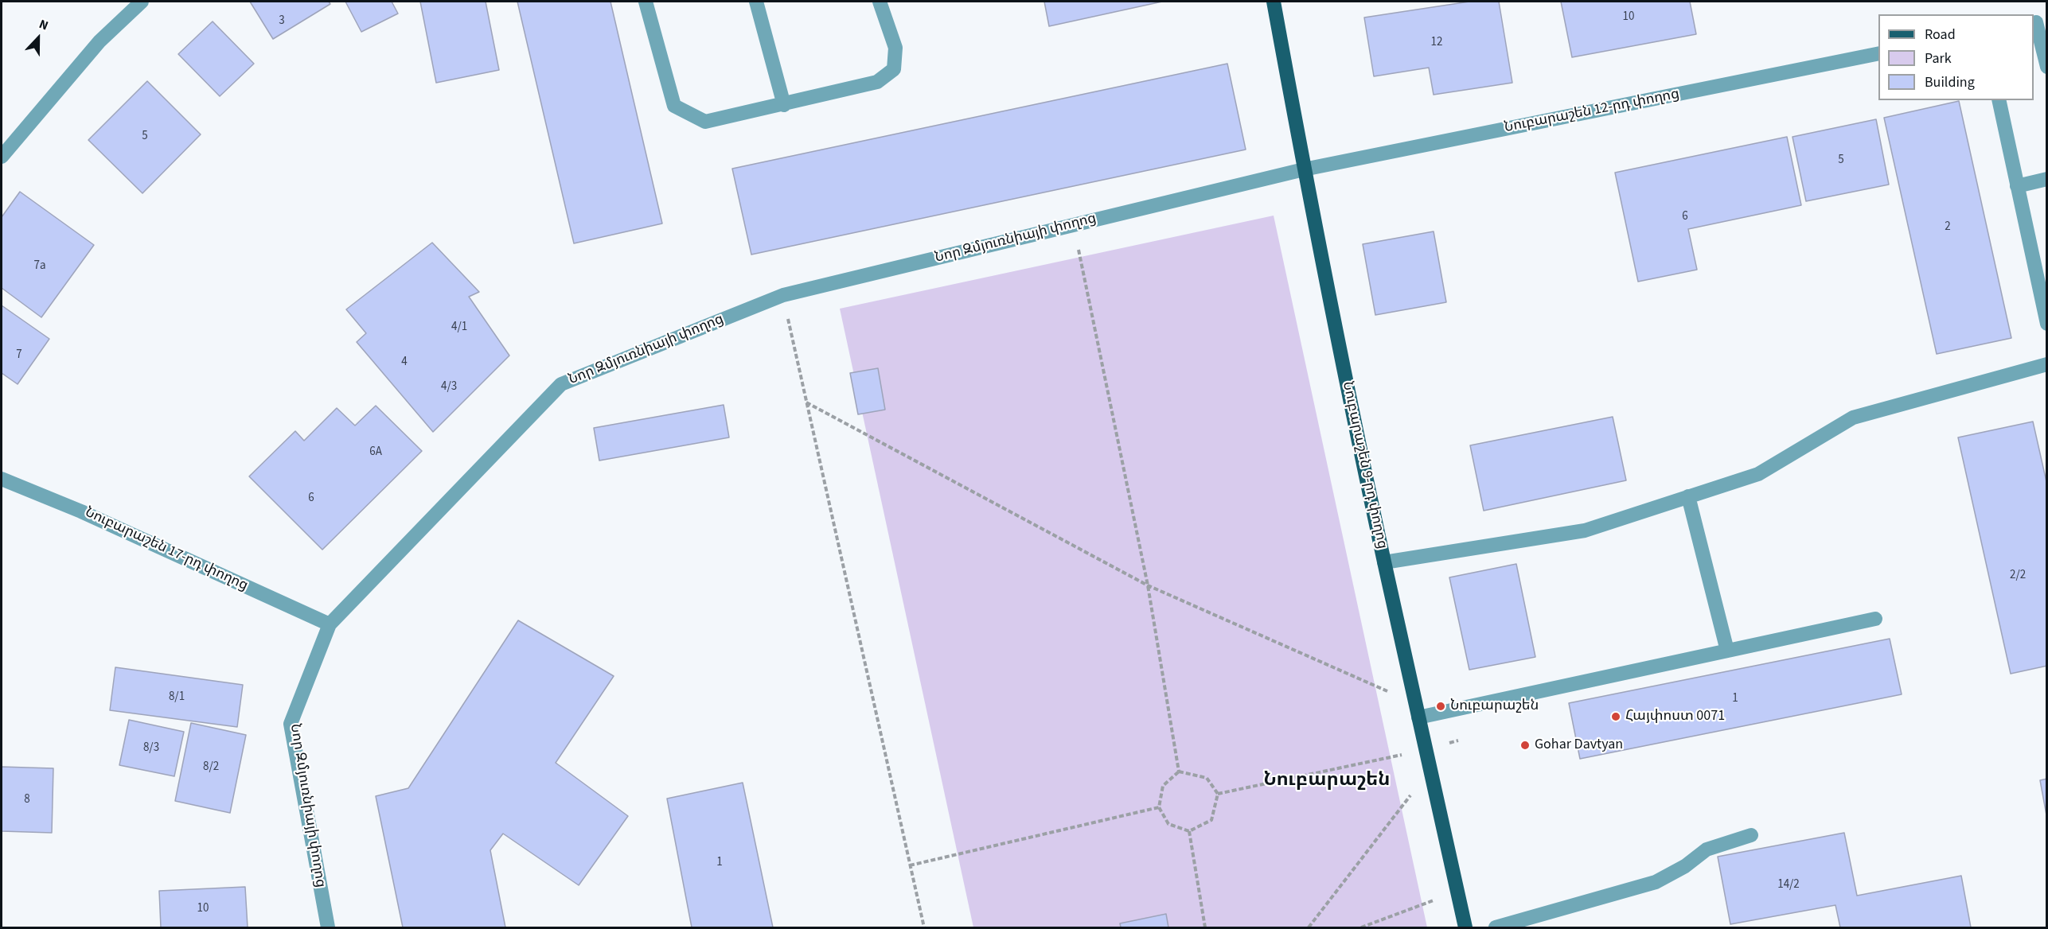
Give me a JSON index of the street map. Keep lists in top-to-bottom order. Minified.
{"streets":{"main road":["Նուբարաշեն 9-րդ փողոց"],"street":["Նուբարաշեն 12-րդ փողոց","Նոր Զմյուռնիայի փողոց","Նուբարաշեն 17-րդ փողոց"]},"crossings":[["Նուբարաշեն 12-րդ փողոց","Նոր Զմյուռնիայի փողոց"],["Նուբարաշեն 12-րդ փողոց","Նուբարաշեն 9-րդ փողոց"],["Նոր Զմյուռնիայի փողոց","Նուբարաշեն 9-րդ փողոց"],["Նոր Զմյուռնիայի փողոց","Նուբարաշեն 17-րդ փողոց"]],"districts":["Նուբարաշեն"],"places":["Նուբարաշեն","Հայփոստ 0071","Gohar Davtyan"],"house_numbers":["10","3","12","5","5","6","2","7a","4/1","7","4","4/3","6A","6","2/2","8/1","1","8/3","8/2","8","1","14/2","10"],"legend":["Road","Park","Building"],"north":"top"}
